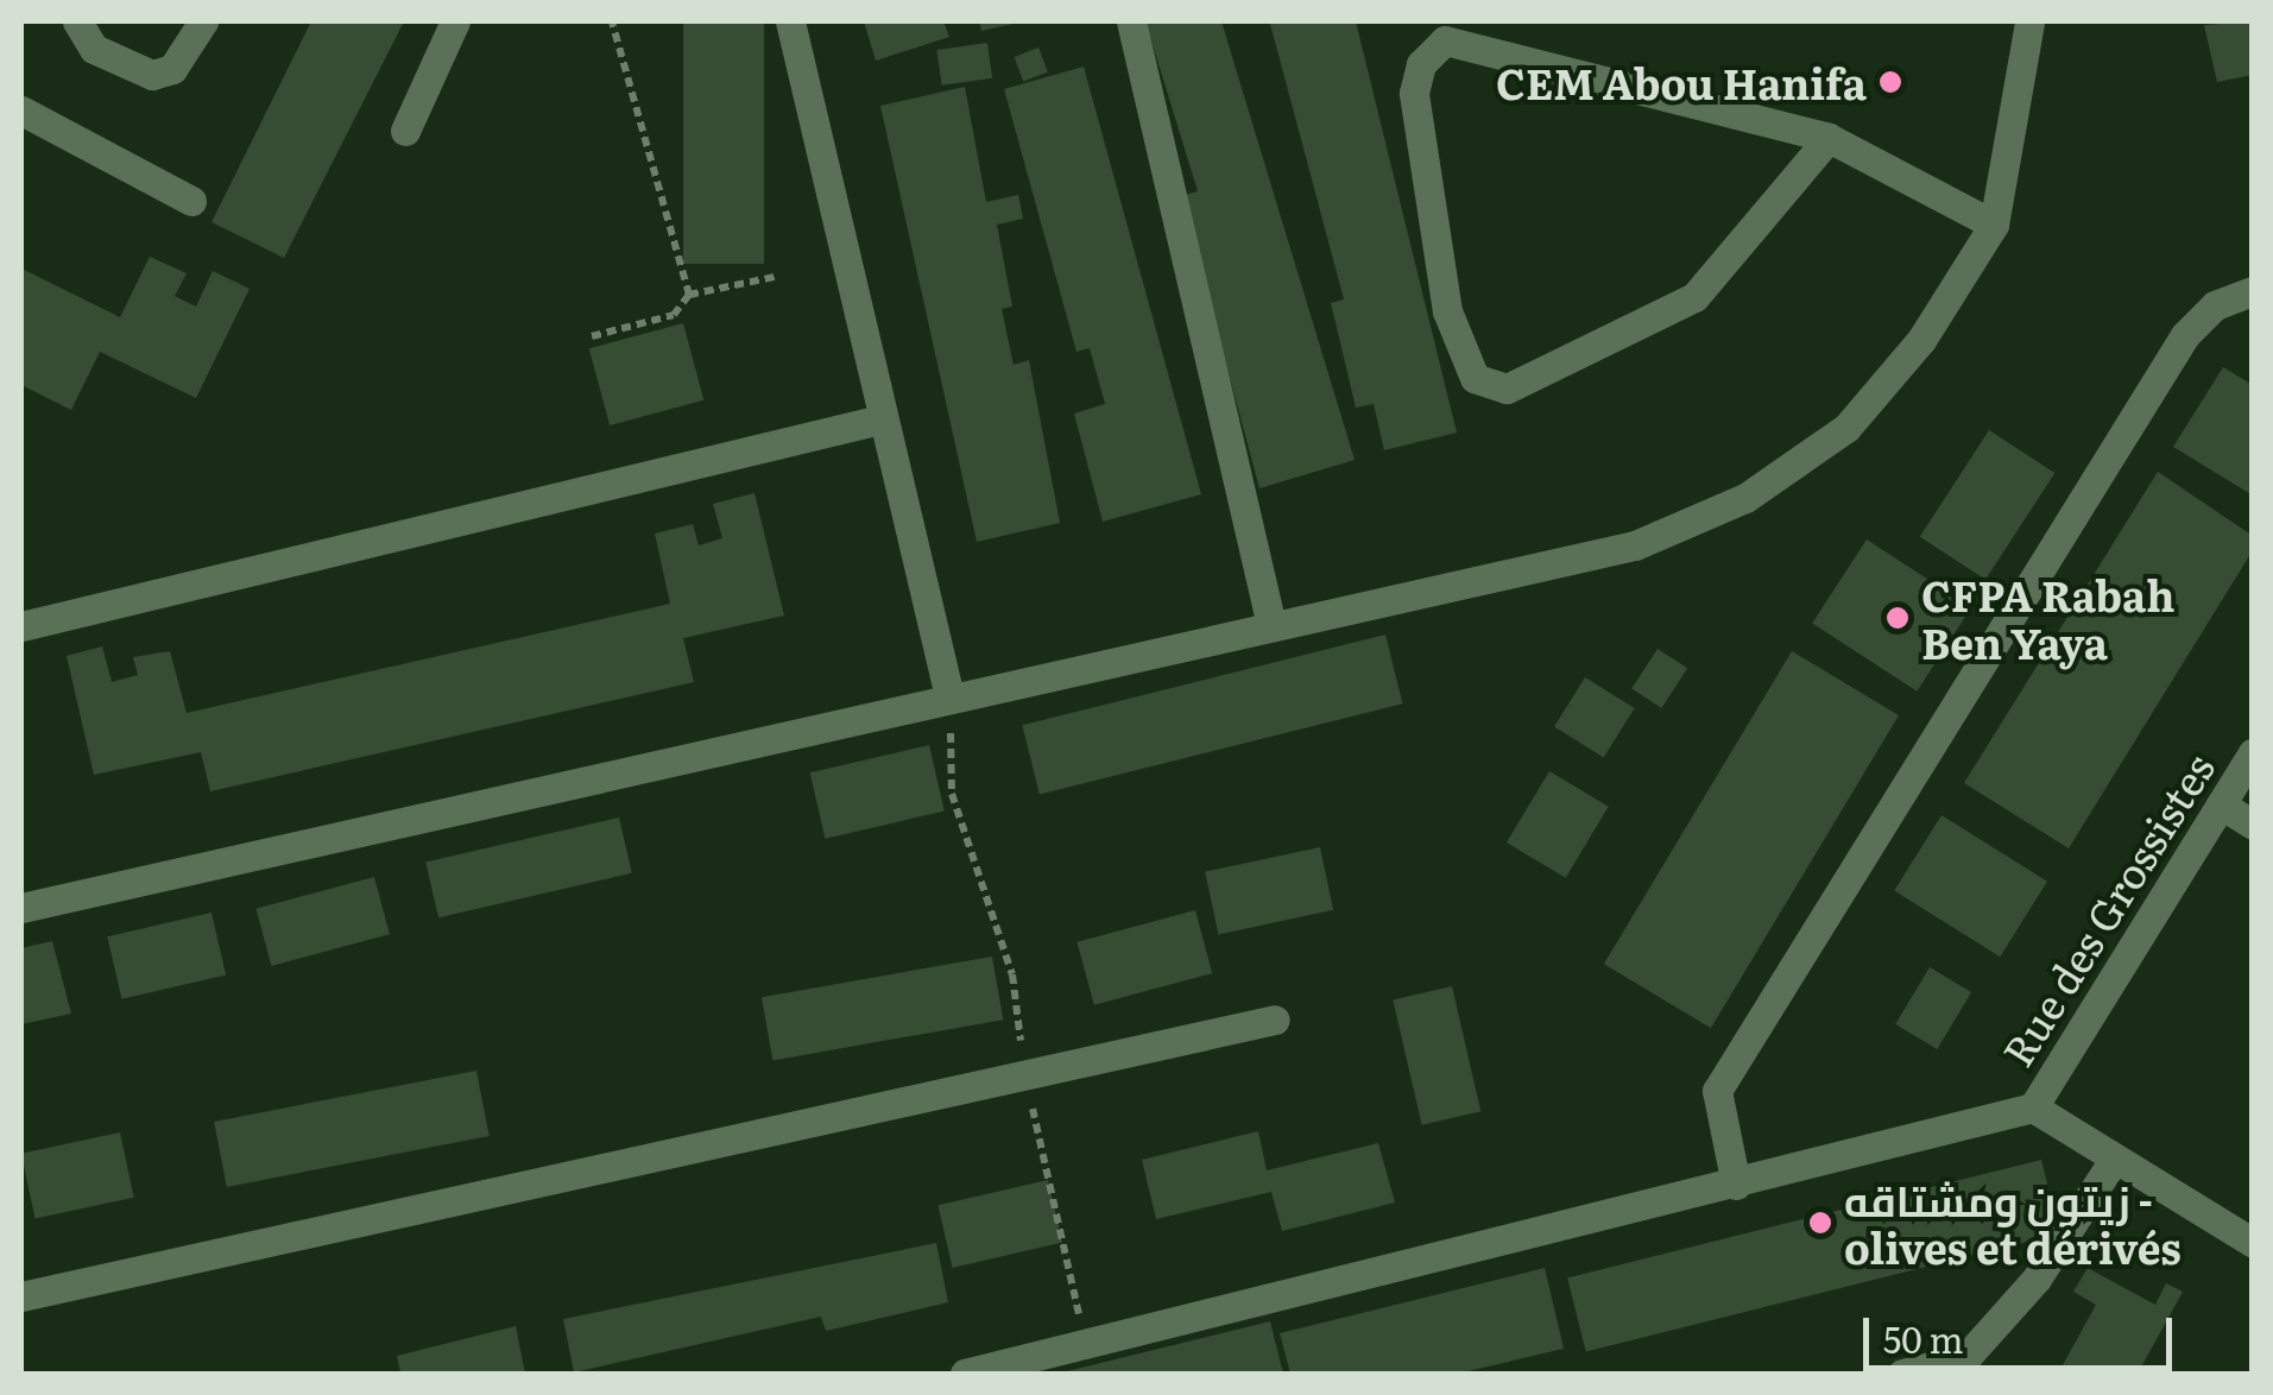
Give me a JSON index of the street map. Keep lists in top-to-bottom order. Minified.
{"streets":{"street":["Rue des Grossistes"]},"places":["CEM Abou Hanifa","CFPA Rabah Ben Yaya","زيتون ومشتاقه - olives et dérivés"],"scale_bar":"50 m"}
